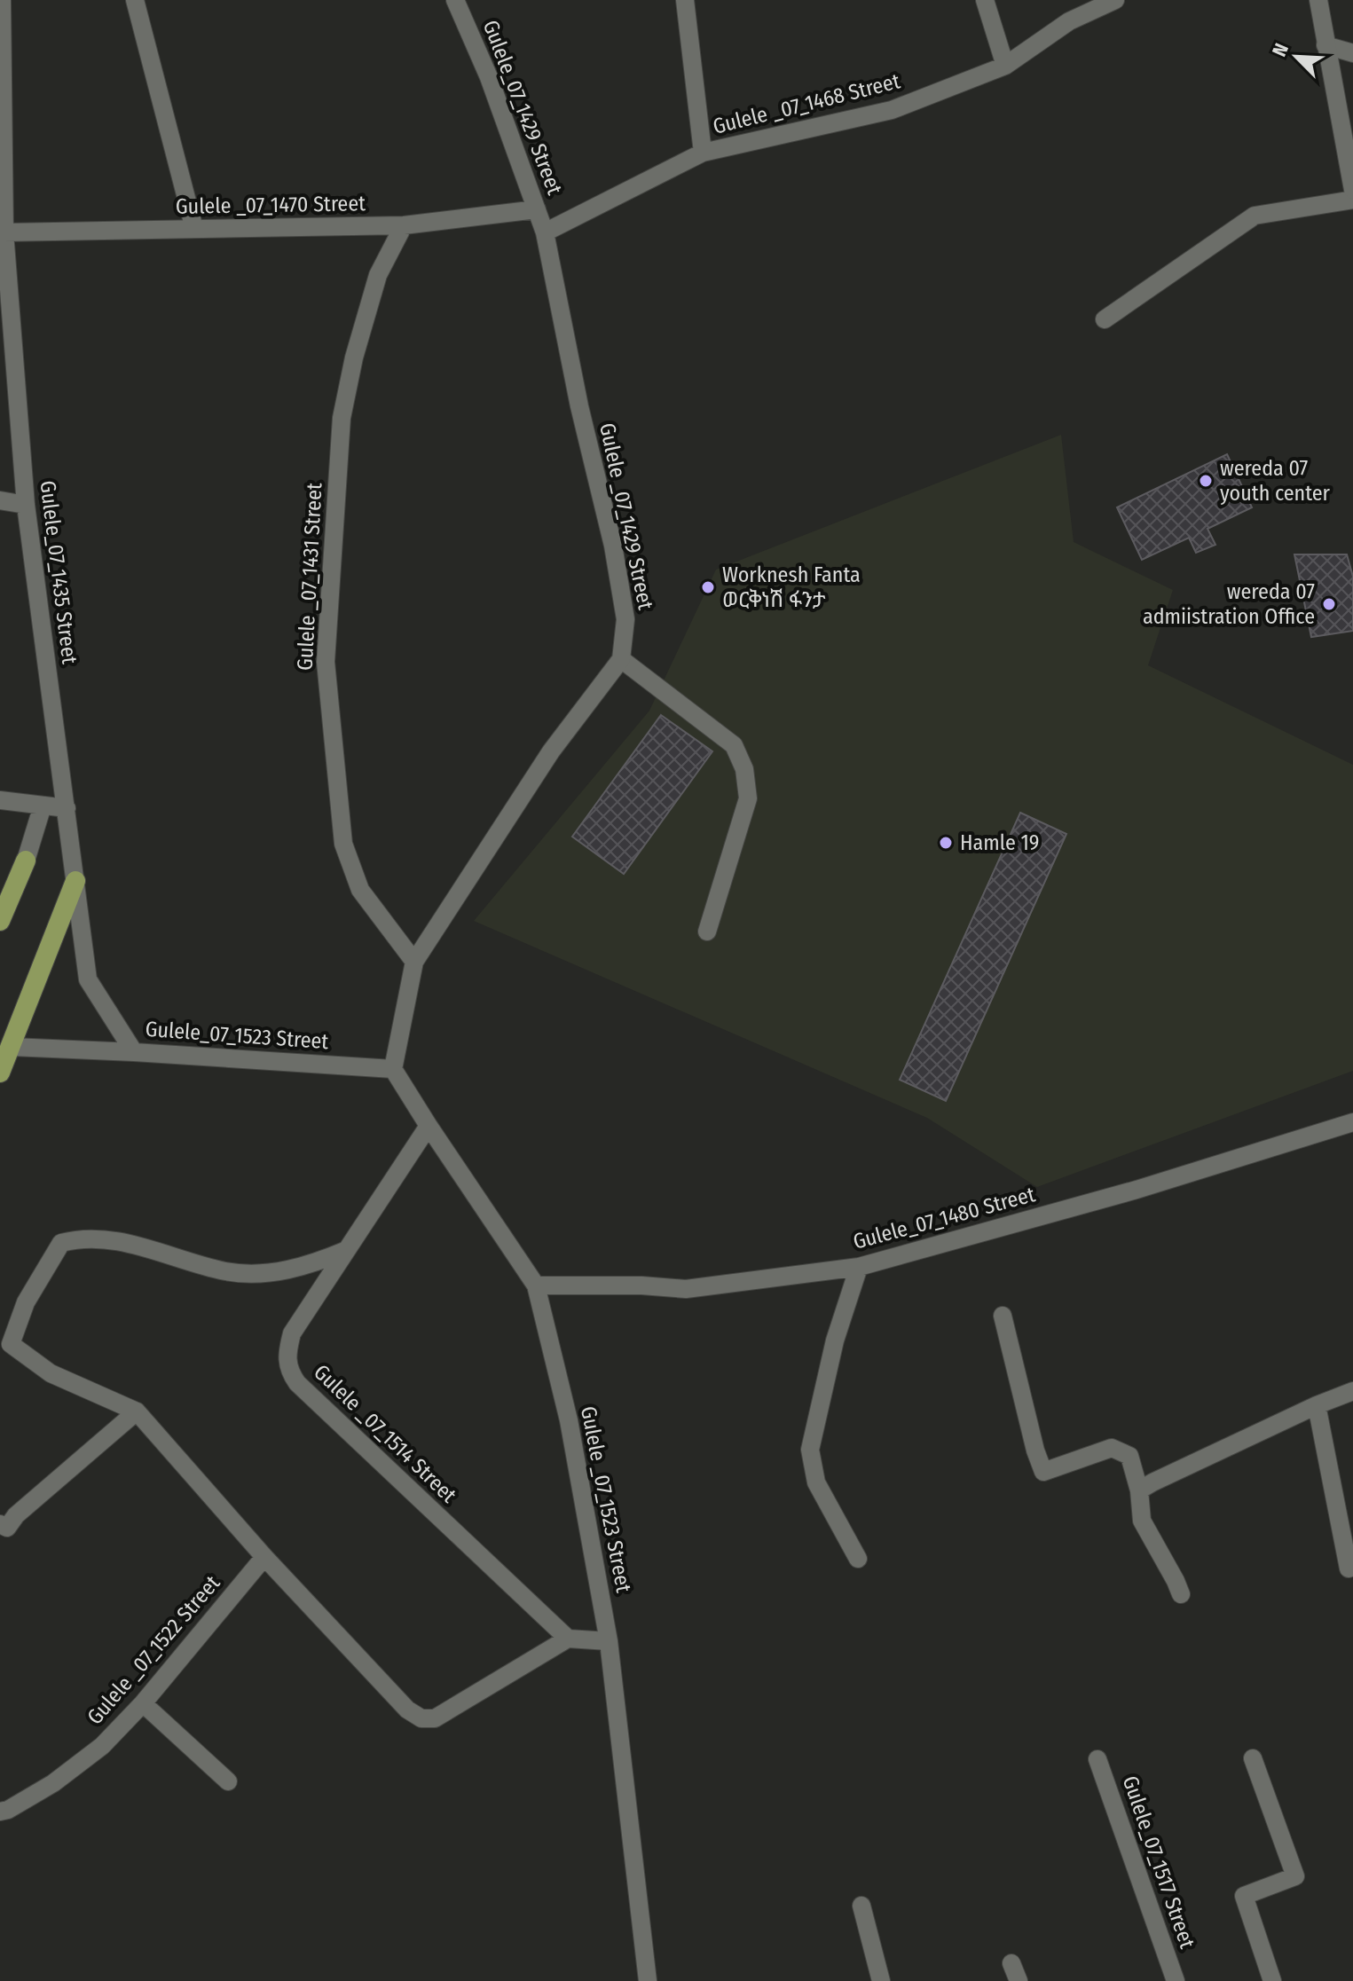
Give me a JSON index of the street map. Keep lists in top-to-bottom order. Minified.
{"streets":{"street":["Gulele _07_1468 Street","Gulele_07_1429 Street","Gulele _07_1470 Street","Gulele _07_1429 Street","Gulele_07_1435 Street","Gulele _07_1431 Street","Gulele_07_1523 Street","Gulele_07_1480 Street","Gulele _07_1514 Street","Gulele _07_1523 Street","Gulele _07_1522 Street","Gulele_07_1517 Street"]},"crossings":[["Gulele _07_1468 Street","Gulele_07_1429 Street"],["Gulele _07_1468 Street","Gulele _07_1429 Street"],["Gulele_07_1429 Street","Gulele _07_1470 Street"],["Gulele_07_1429 Street","Gulele _07_1429 Street"],["Gulele _07_1470 Street","Gulele_07_1435 Street"],["Gulele _07_1470 Street","Gulele _07_1431 Street"],["Gulele_07_1435 Street","Gulele_07_1523 Street"],["Gulele_07_1523 Street","Gulele _07_1523 Street"],["Gulele_07_1480 Street","Gulele _07_1523 Street"],["Gulele _07_1514 Street","Gulele _07_1523 Street"]],"places":["wereda 07 youth center","Worknesh Fanta ወርቅነሽ ፋንታ","wereda 07 admiistration Office","Hamle 19"],"north":"top left"}
